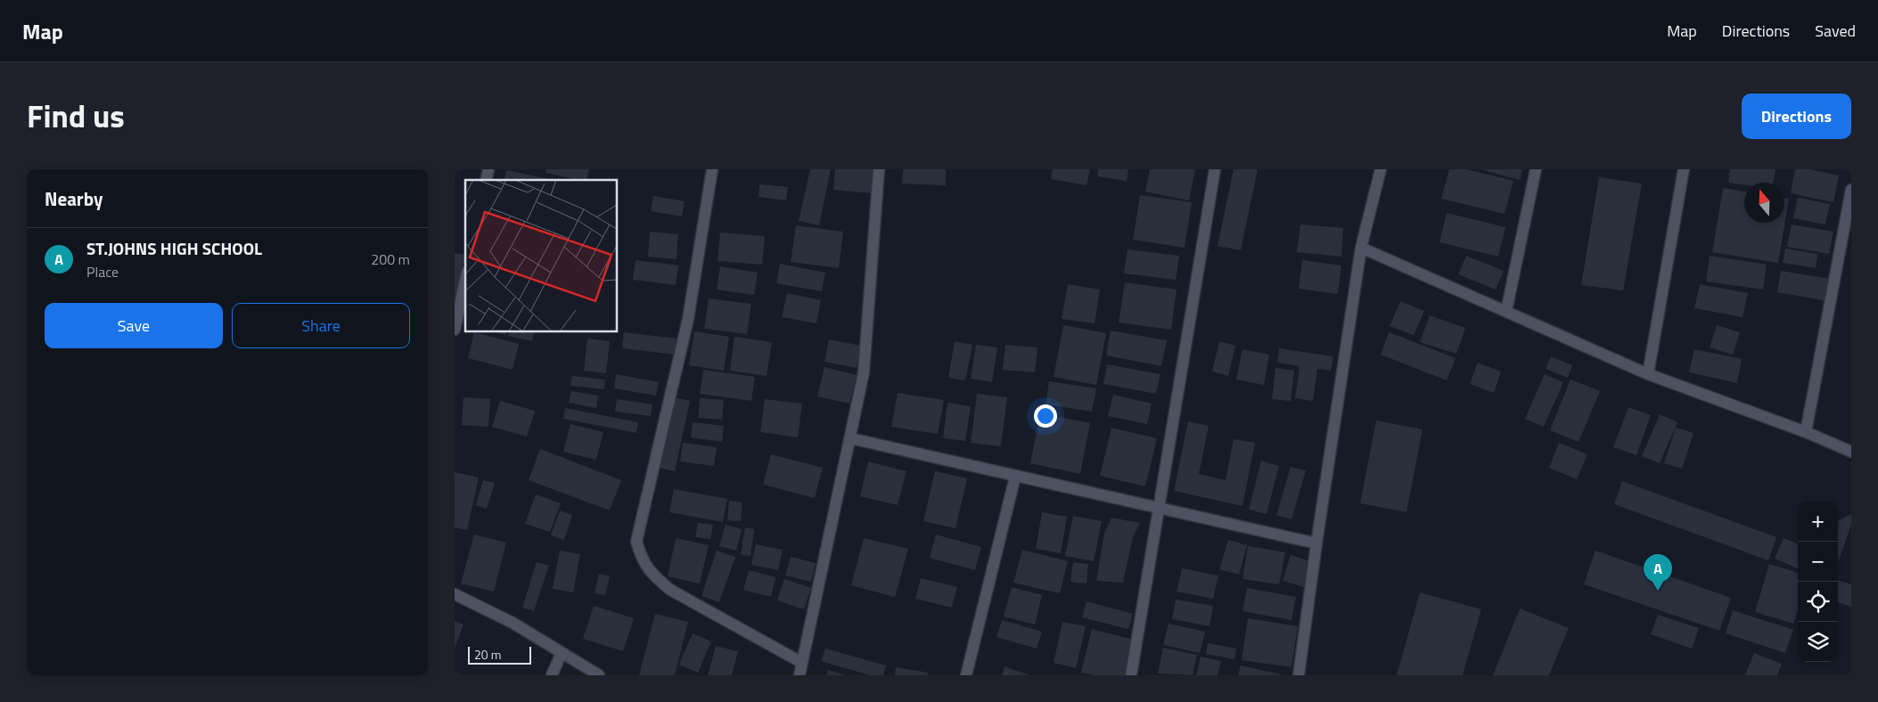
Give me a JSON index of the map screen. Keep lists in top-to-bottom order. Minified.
{"scale_bar":"20 m","north":"top","page":{"header":"Map","nav":["Map","Directions","Saved"],"title":"Find us","buttons":["Directions",["Save","Share"]],"heading":"Nearby","list":[{"mark":"A","name":"ST.JOHNS HIGH SCHOOL","note":"Place","value":"200 m"}],"map_buttons":["+","−"],"pins":"A","scale":"20 m"}}
